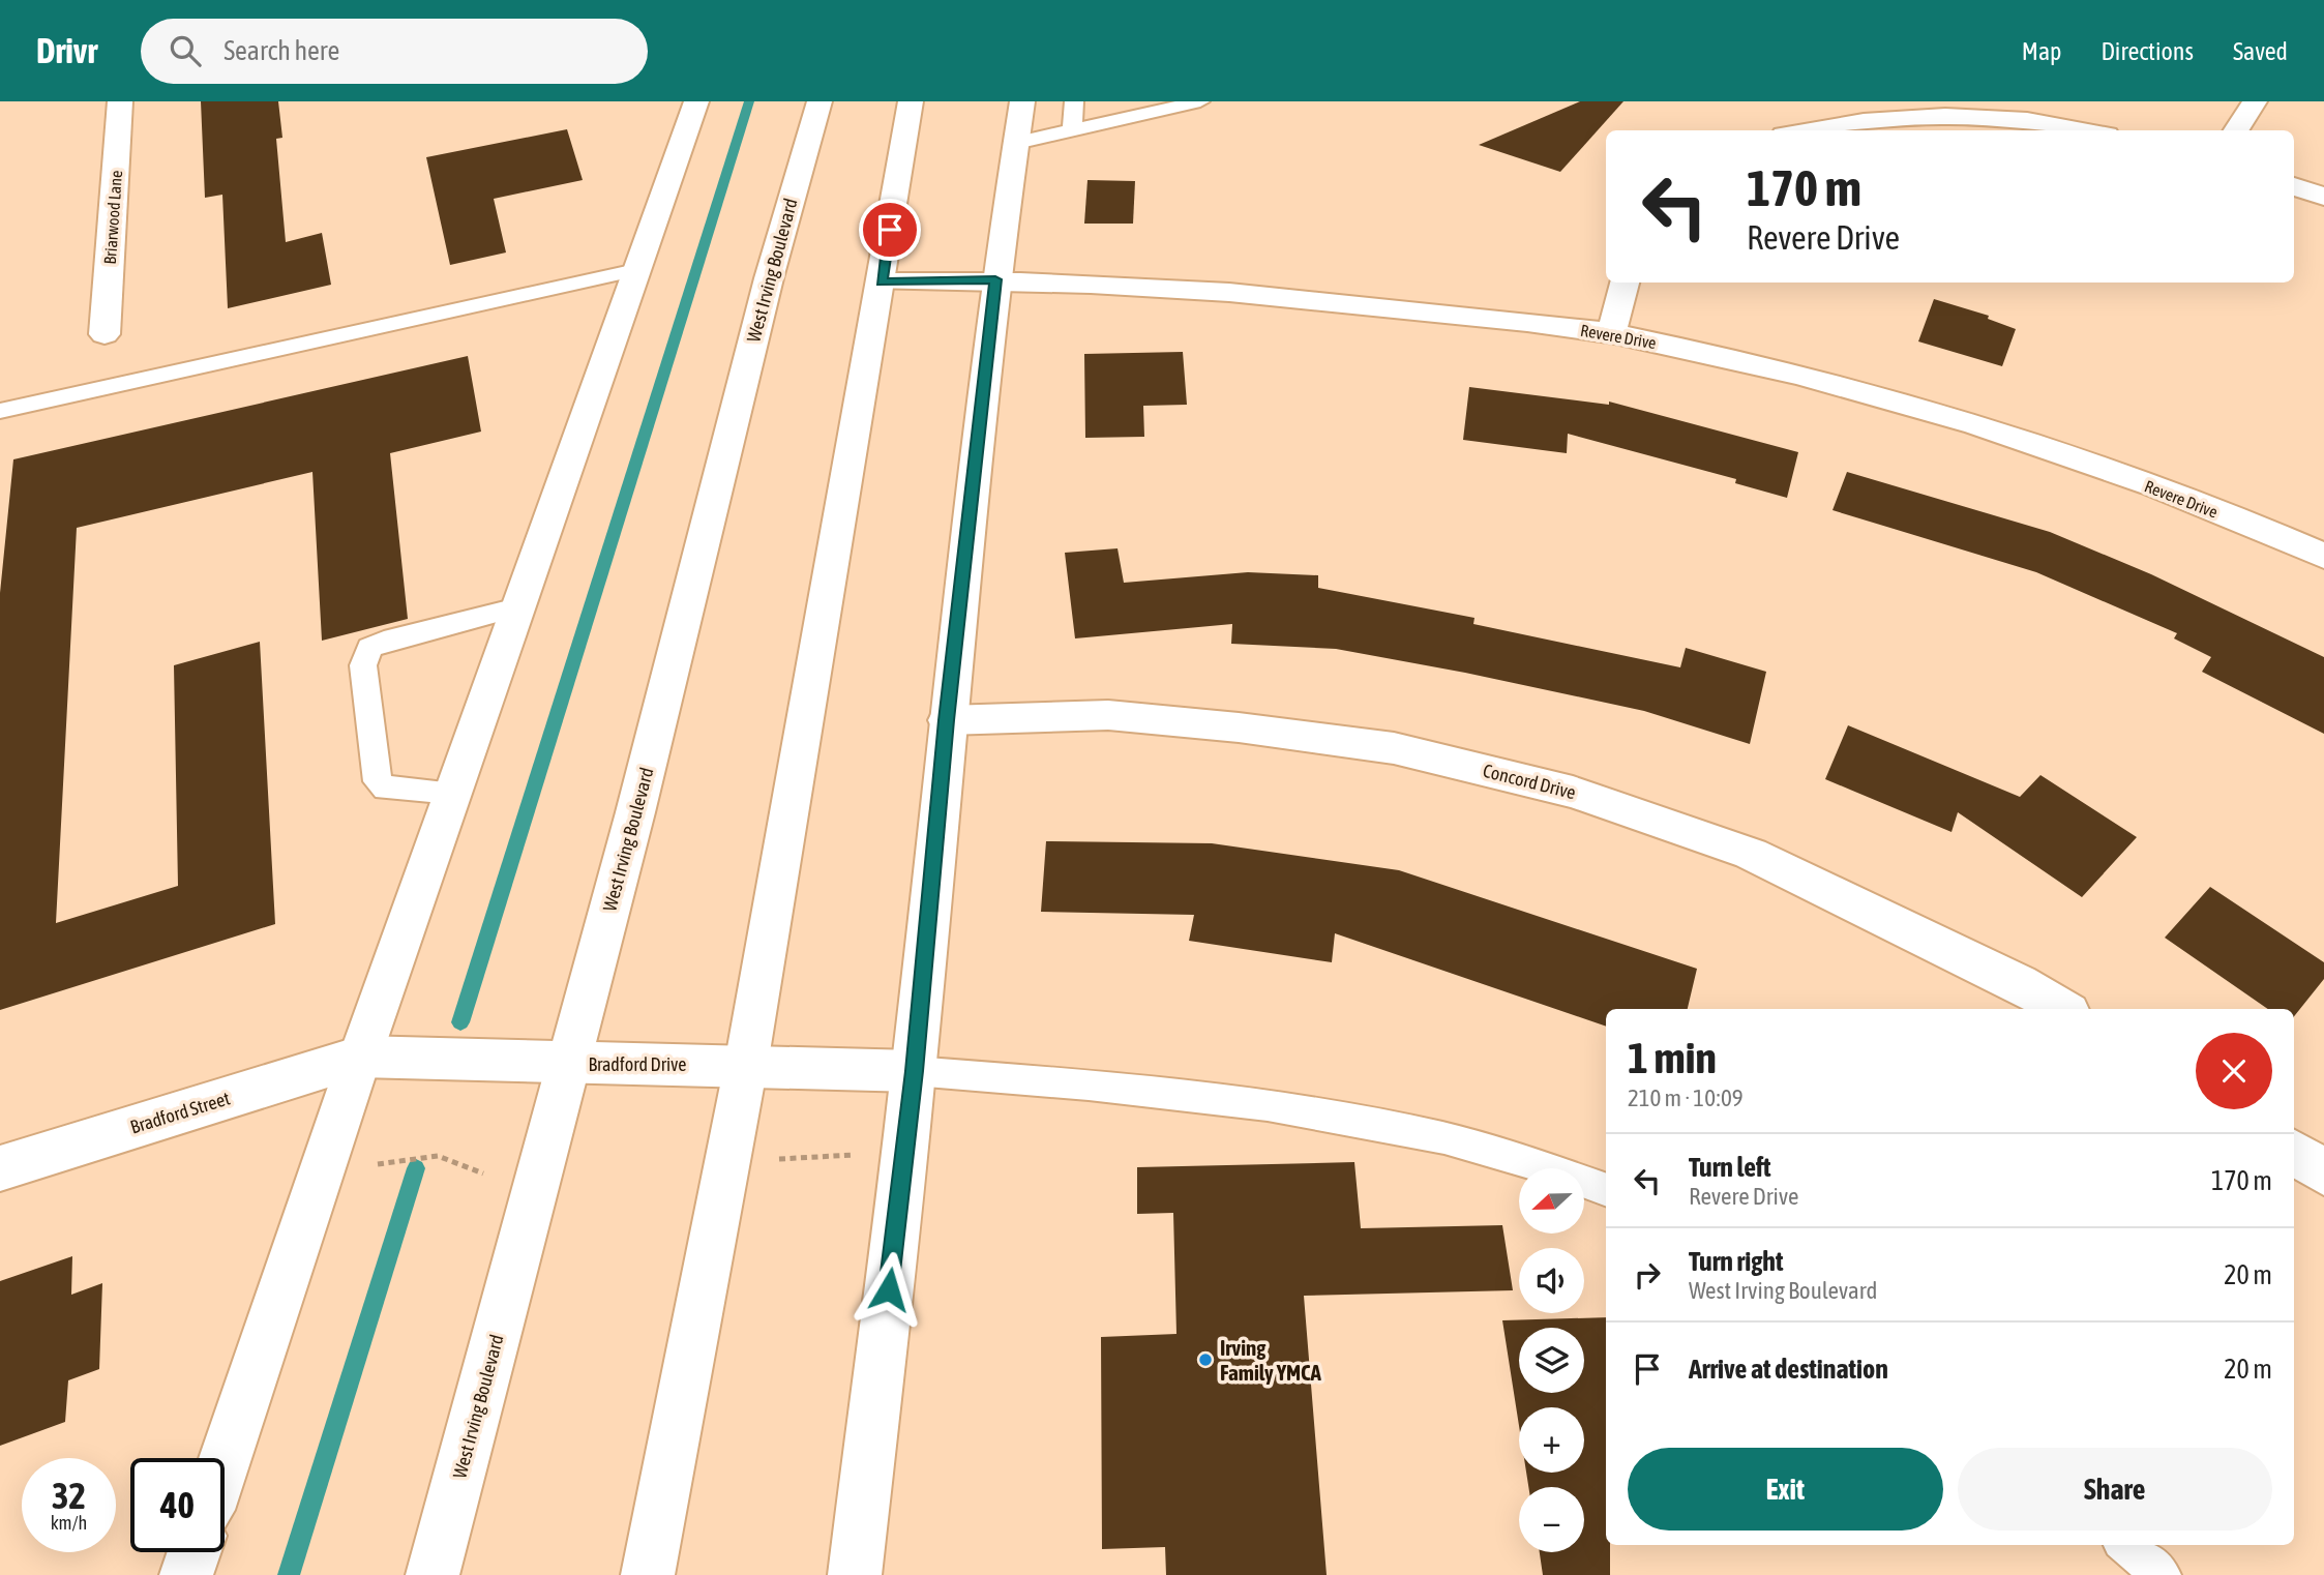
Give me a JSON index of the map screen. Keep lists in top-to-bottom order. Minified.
{"streets":{"street":["Briarwood Lane","West Irving Boulevard","Revere Drive","Concord Drive","Bradford Drive","Bradford Street"]},"crossings":[["West Irving Boulevard","Bradford Drive"],["Bradford Drive","Bradford Street"]],"places":["Irving Family YMCA"],"north":"left","page":{"header":"Drivr","search":"Search here","nav":["Map","Directions","Saved"],"turn":["170 m","Revere Drive"],"heading":["1 min","210 m · 10:09"],"list":[{"name":"Turn left","note":"Revere Drive","value":"170 m"},{"name":"Turn right","note":"West Irving Boulevard","value":"20 m"},{"name":"Arrive at destination","value":"20 m"}],"map_buttons":["+","−"],"buttons":["Exit","Share"],"speed":"32 km/h","limit":"40"}}
